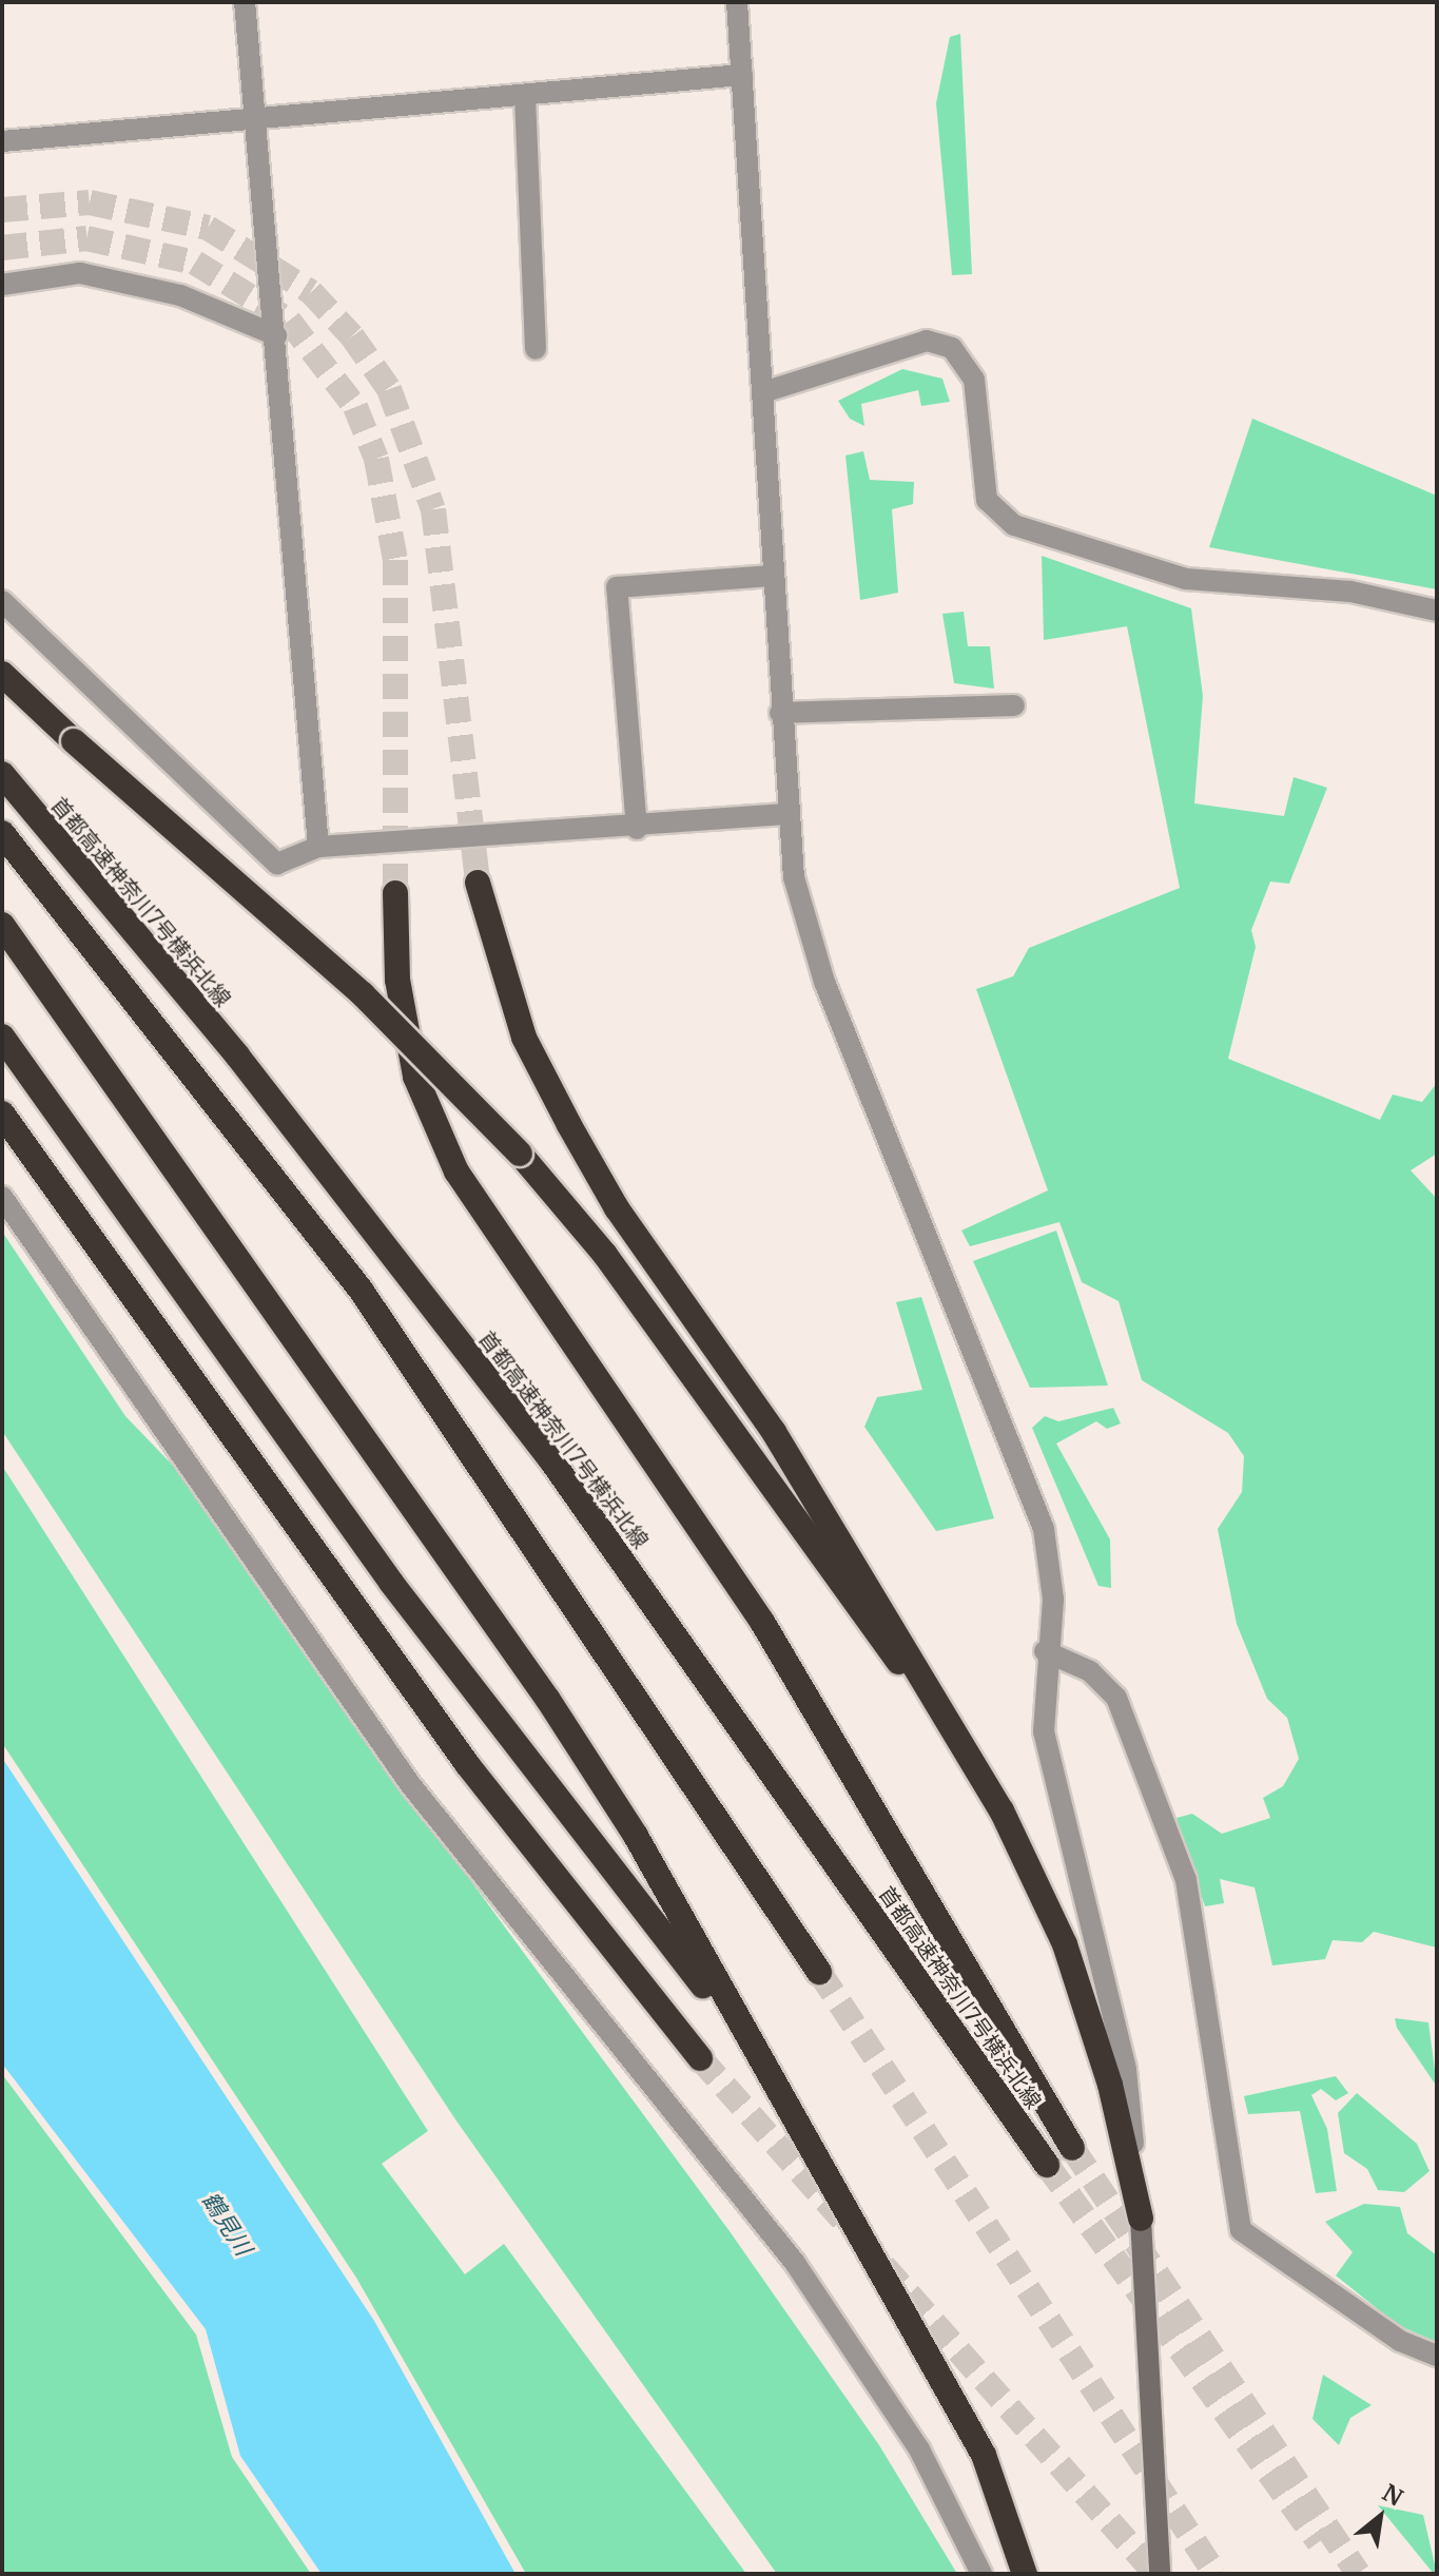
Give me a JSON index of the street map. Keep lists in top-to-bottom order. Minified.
{"streets":{"highway":["首都高速神奈川7号横浜北線"]},"water":["鶴見川"],"north":"top right"}
